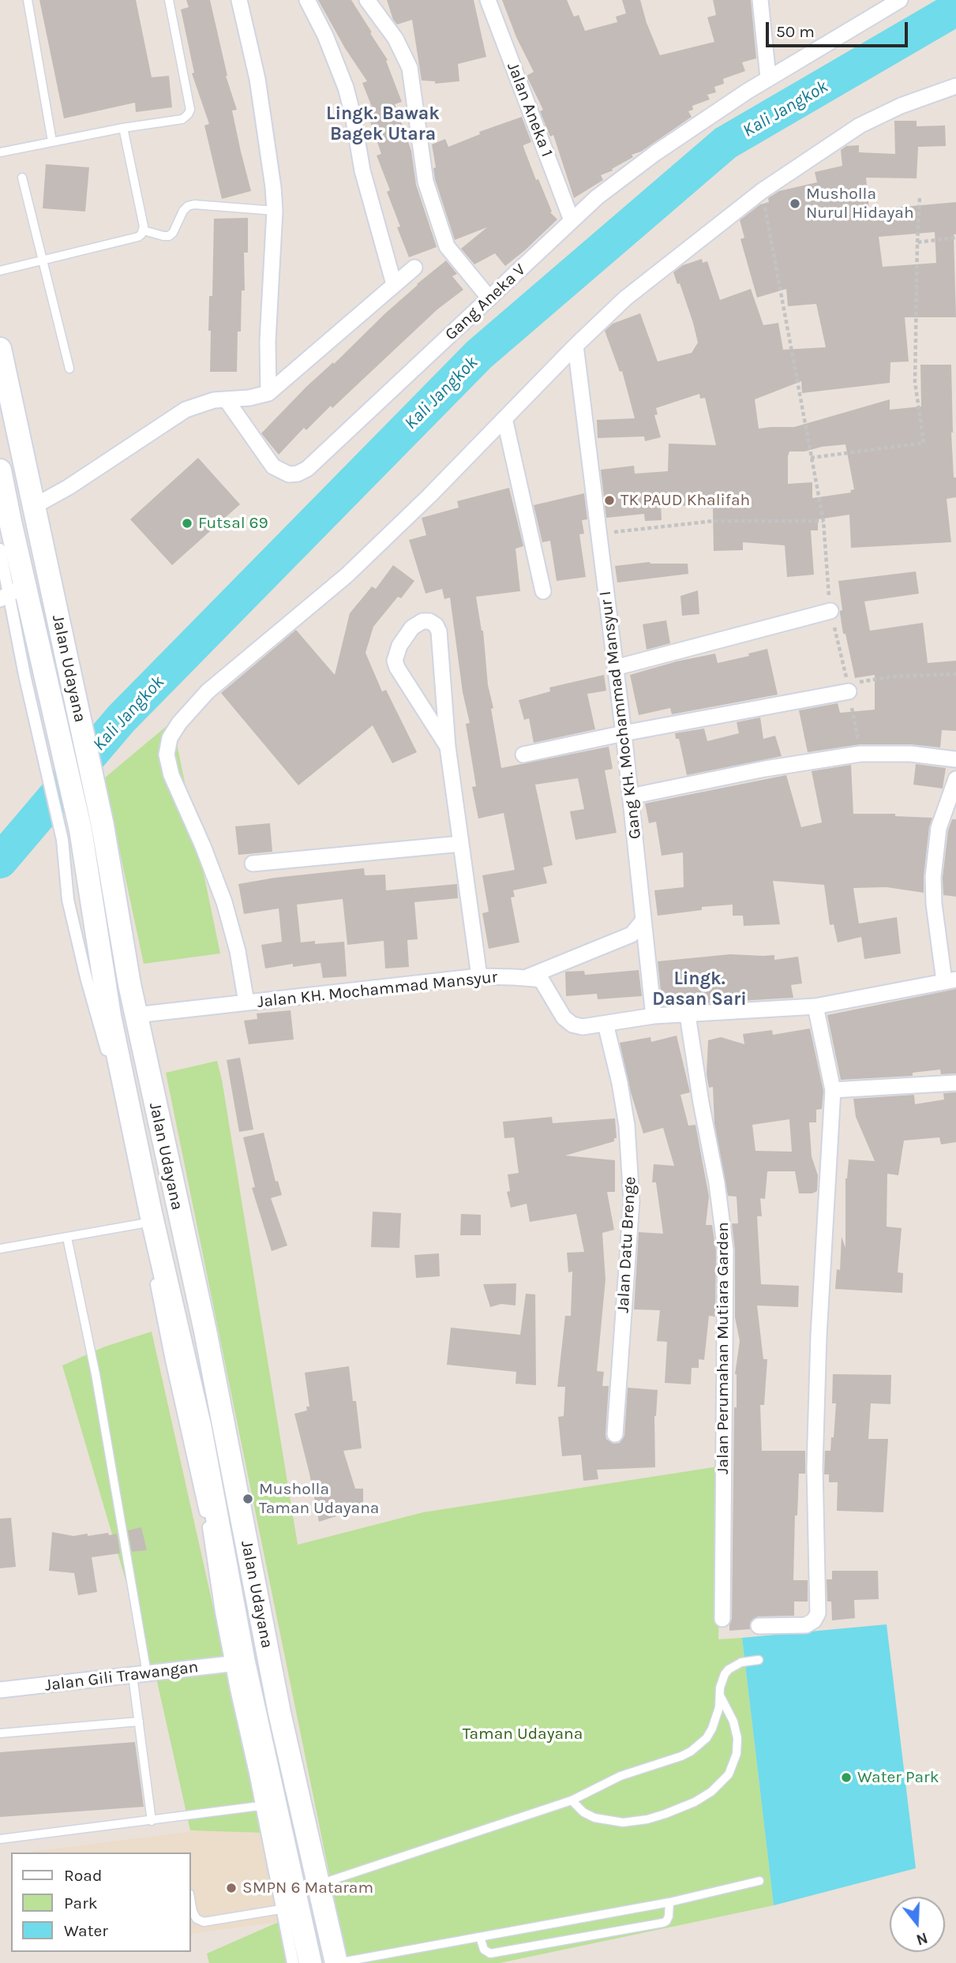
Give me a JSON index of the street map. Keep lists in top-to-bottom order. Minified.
{"streets":{"main road":["Jalan Udayana"],"street":["Jalan Aneka 1","Gang Aneka V","Gang KH. Mochammad Mansyur I","Jalan KH. Mochammad Mansyur","Jalan Datu Brenge","Jalan Perumahan Mutiara Garden","Jalan Gili Trawangan"]},"crossings":[["Jalan Aneka 1","Gang Aneka V"],["Jalan Udayana","Jalan KH. Mochammad Mansyur"],["Jalan Udayana","Jalan Gili Trawangan"],["Gang KH. Mochammad Mansyur I","Jalan KH. Mochammad Mansyur"],["Jalan KH. Mochammad Mansyur","Jalan Datu Brenge"],["Jalan KH. Mochammad Mansyur","Jalan Perumahan Mutiara Garden"]],"districts":["Lingk. Bawak Bagek Utara","Lingk. Dasan Sari"],"water":["Kali Jangkok"],"parks":["Taman Udayana"],"places":["Musholla Nurul Hidayah","TK PAUD Khalifah","Futsal 69","Musholla Taman Udayana","Water Park","SMPN 6 Mataram"],"legend":["Road","Park","Water"],"scale_bar":"50 m","north":"bottom"}
